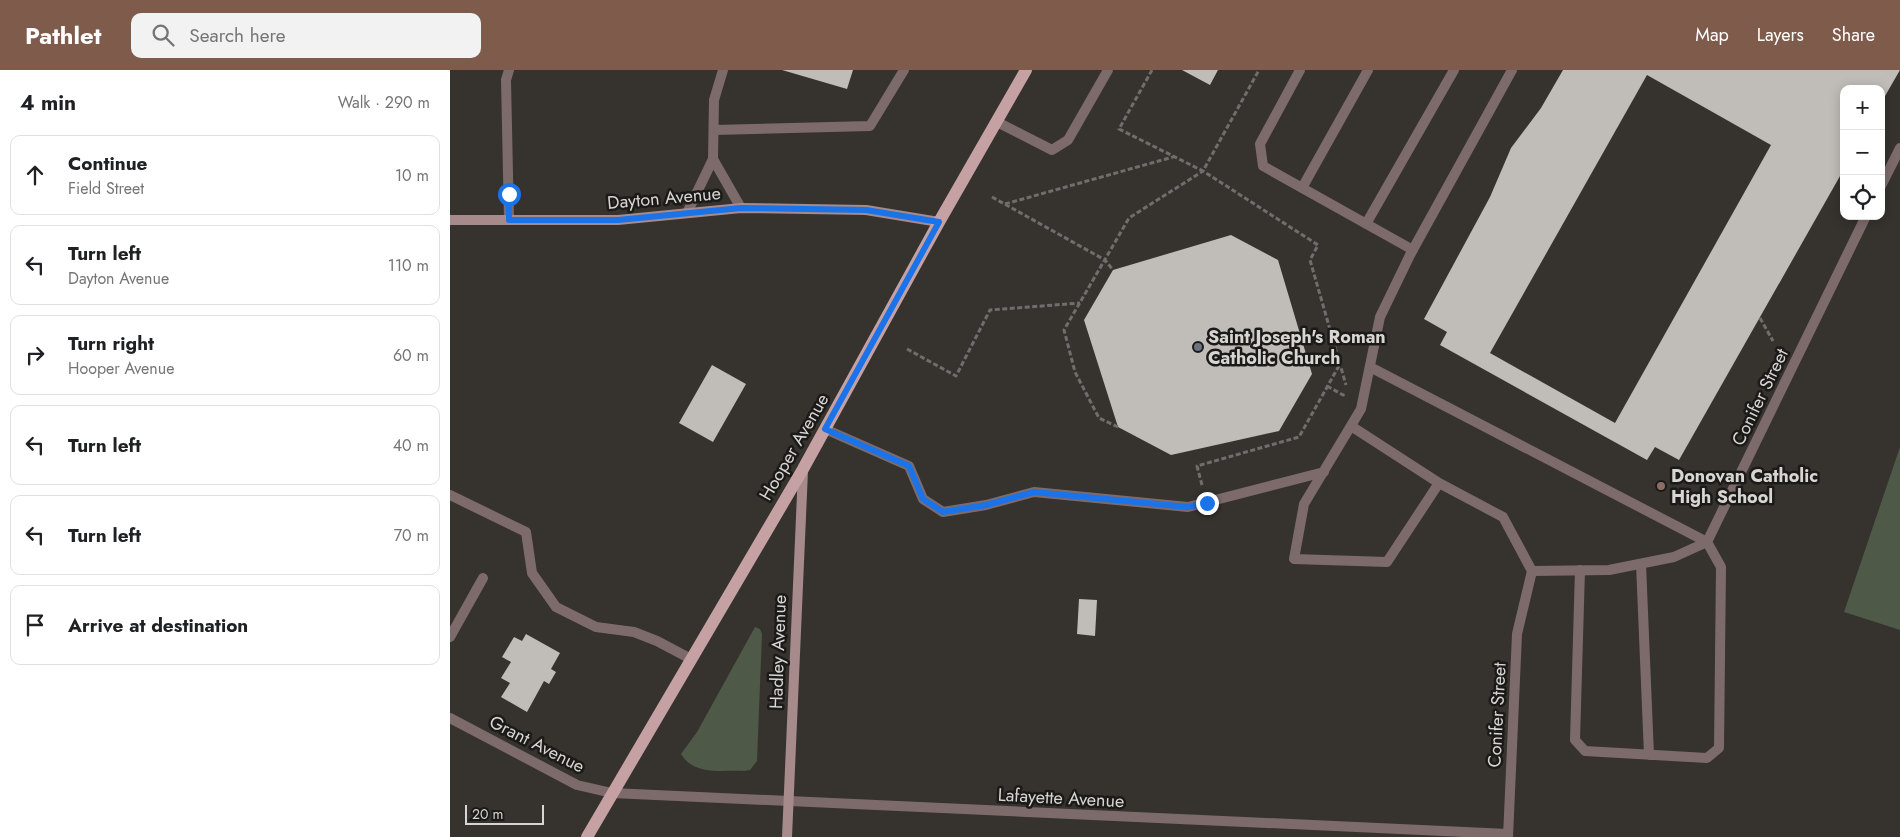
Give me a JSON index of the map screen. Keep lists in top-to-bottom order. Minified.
{"streets":{"main road":["Hooper Avenue"],"street":["Dayton Avenue","Conifer Street","Hadley Avenue","Grant Avenue","Lafayette Avenue"]},"crossings":[["Dayton Avenue","Hooper Avenue"],["Conifer Street","Lafayette Avenue"],["Hooper Avenue","Hadley Avenue"],["Hooper Avenue","Grant Avenue"],["Hooper Avenue","Lafayette Avenue"],["Hadley Avenue","Lafayette Avenue"],["Grant Avenue","Lafayette Avenue"]],"places":["Saint Joseph's Roman Catholic Church","Donovan Catholic High School"],"scale_bar":"20 m","page":{"header":"Pathlet","search":"Search here","nav":["Map","Layers","Share"],"heading":["4 min","Walk · 290 m"],"map_buttons":["+","−"],"list":[["Continue","Field Street","10 m"],["Turn left","Dayton Avenue","110 m"],["Turn right","Hooper Avenue","60 m"],["Turn left","40 m"],["Turn left","70 m"],"Arrive at destination"],"scale":"20 m"}}
